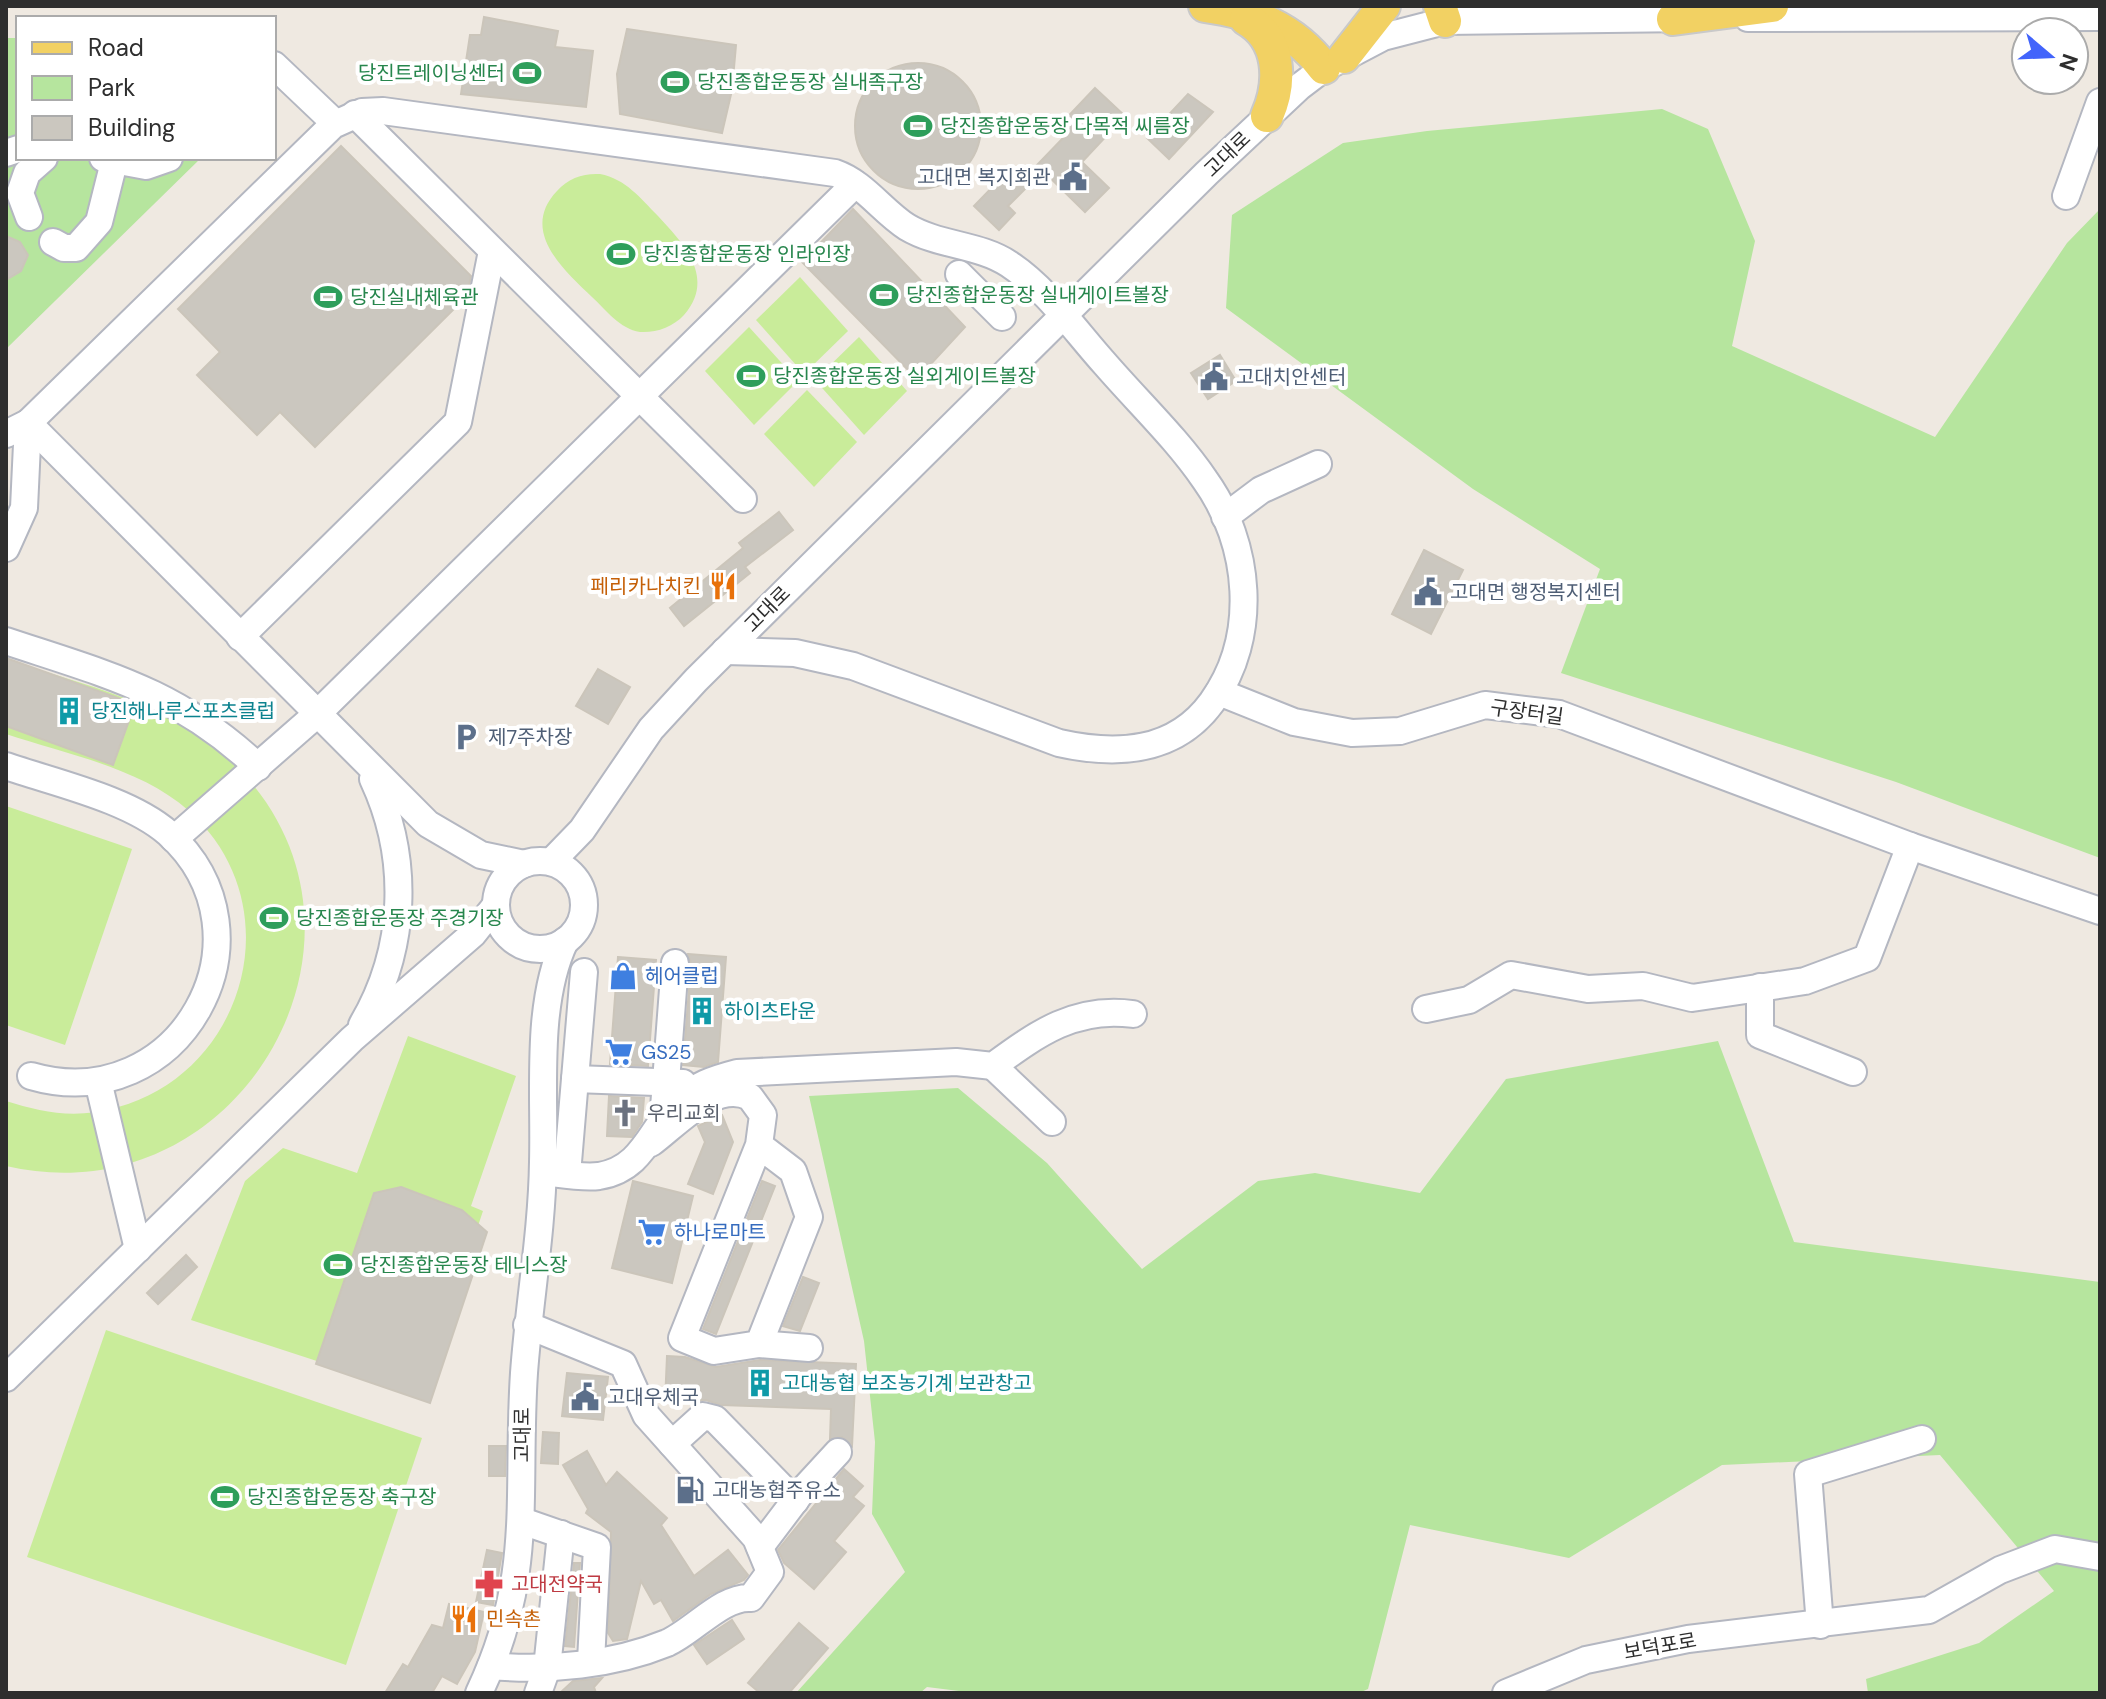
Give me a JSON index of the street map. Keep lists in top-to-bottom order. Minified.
{"streets":{"street":["고대로","구장터길","보덕포로"]},"places":{"sports":["당진트레이닝센터","당진종합운동장 실내족구장","당진종합운동장 다목적 씨름장","당진종합운동장 인라인장","당진종합운동장 실내게이트볼장","당진실내체육관","당진종합운동장 실외게이트볼장","당진종합운동장 주경기장","당진종합운동장 테니스장","당진종합운동장 축구장"],"public building":["고대면 복지회관","고대치안센터","고대면 행정복지센터","고대우체국"],"restaurant":["페리카나치킨","민속촌"],"building":["당진해나루스포츠클럽","하이츠타운","고대농협 보조농기계 보관창고"],"parking":["제7주차장"],"shop":["헤어클럽"],"supermarket":["GS25","하나로마트"],"church":["우리교회"],"fuel station":["고대농협주유소"],"pharmacy":["고대전약국"]},"legend":["Road","Park","Building"],"north":"right"}
